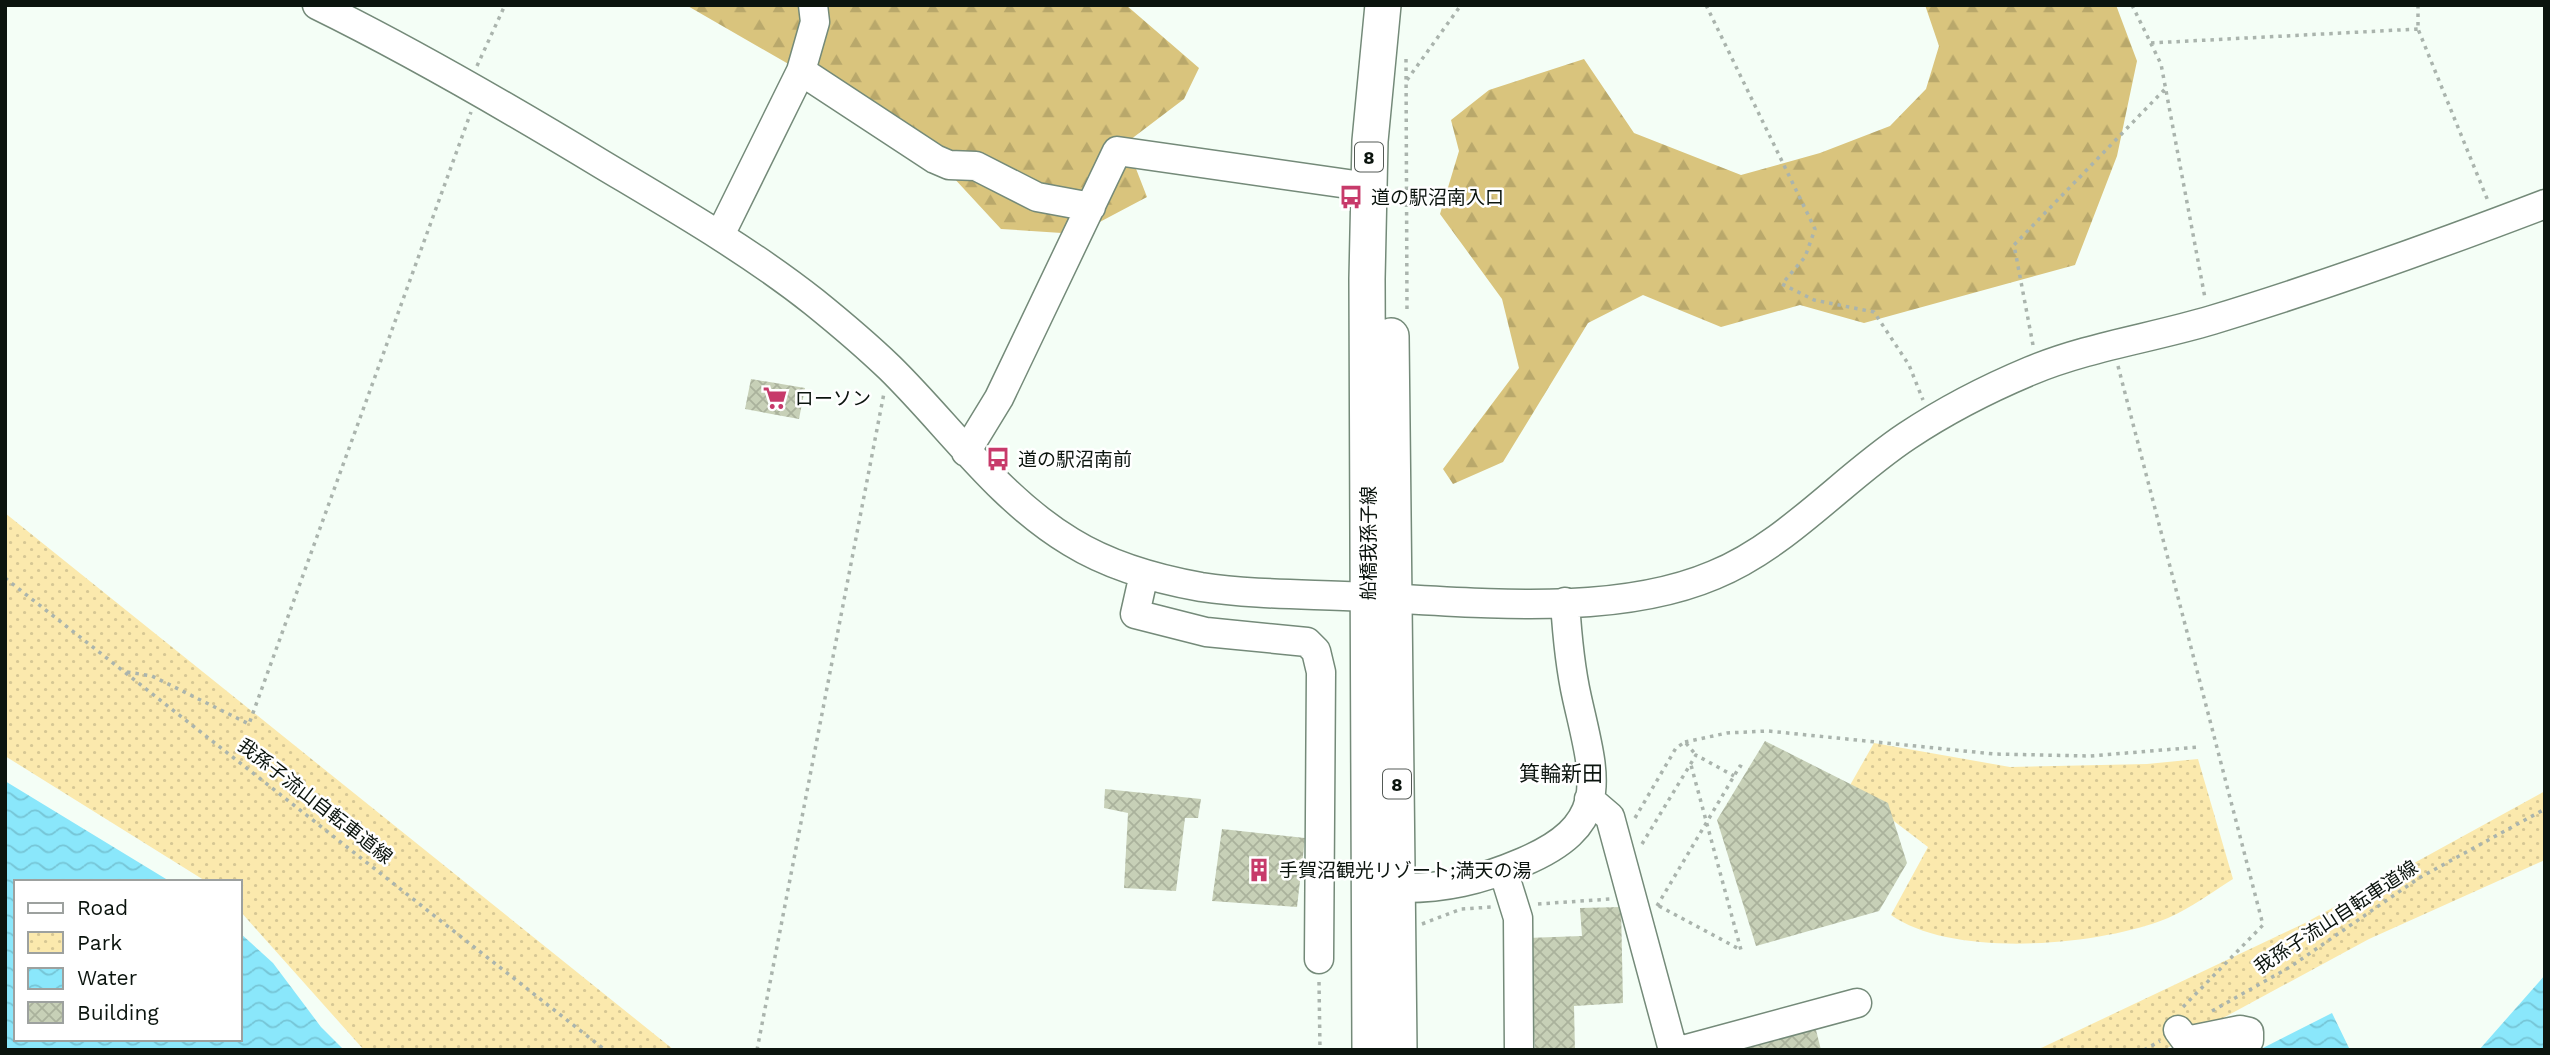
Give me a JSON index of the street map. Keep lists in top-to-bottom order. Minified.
{"streets":{"main road":["8","船橋我孫子線"],"path":["我孫子流山自転車道線"]},"districts":["箕輪新田"],"places":{"bus stop":["道の駅沼南入口","道の駅沼南前"],"supermarket":["ローソン"],"building":["手賀沼観光リゾート;満天の湯"]},"legend":["Road","Park","Water","Building"]}
